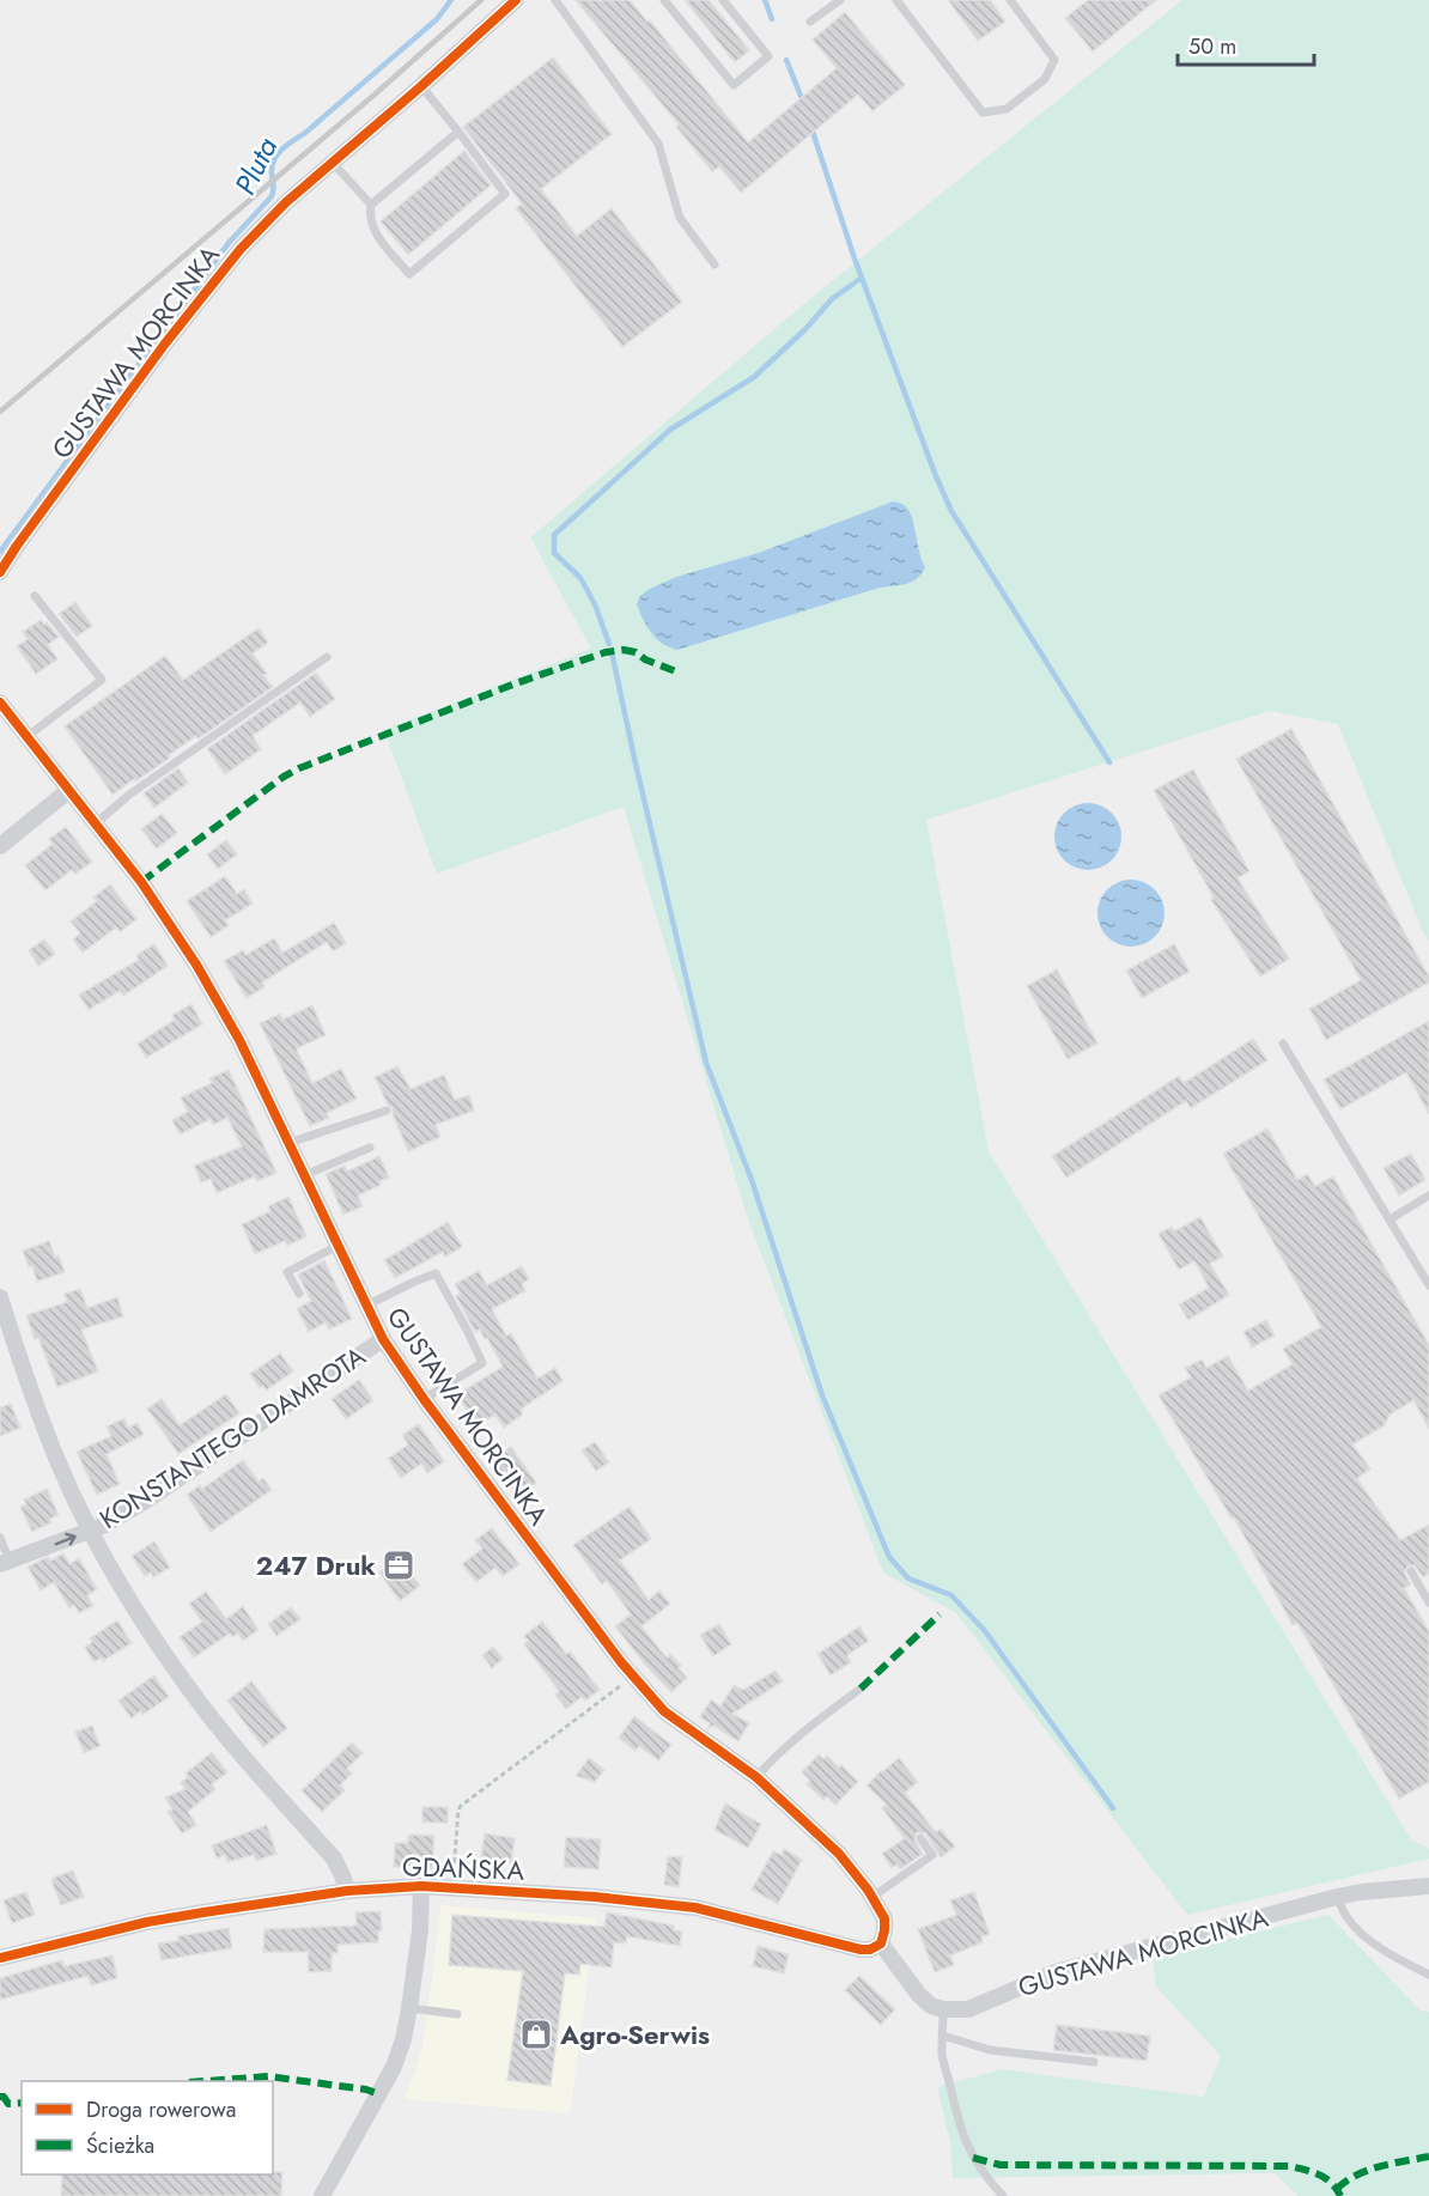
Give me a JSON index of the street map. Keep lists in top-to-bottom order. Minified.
{"streets":{"street":["GUSTAWA MORCINKA","KONSTANTEGO DAMROTA","GDAŃSKA"]},"crossings":[["GUSTAWA MORCINKA","KONSTANTEGO DAMROTA"],["GUSTAWA MORCINKA","GDAŃSKA"]],"water":["Pluta"],"places":{"office":["247 Druk"],"shop":["Agro-Serwis"]},"legend":["Droga rowerowa","Ścieżka"],"scale_bar":"50 m"}
